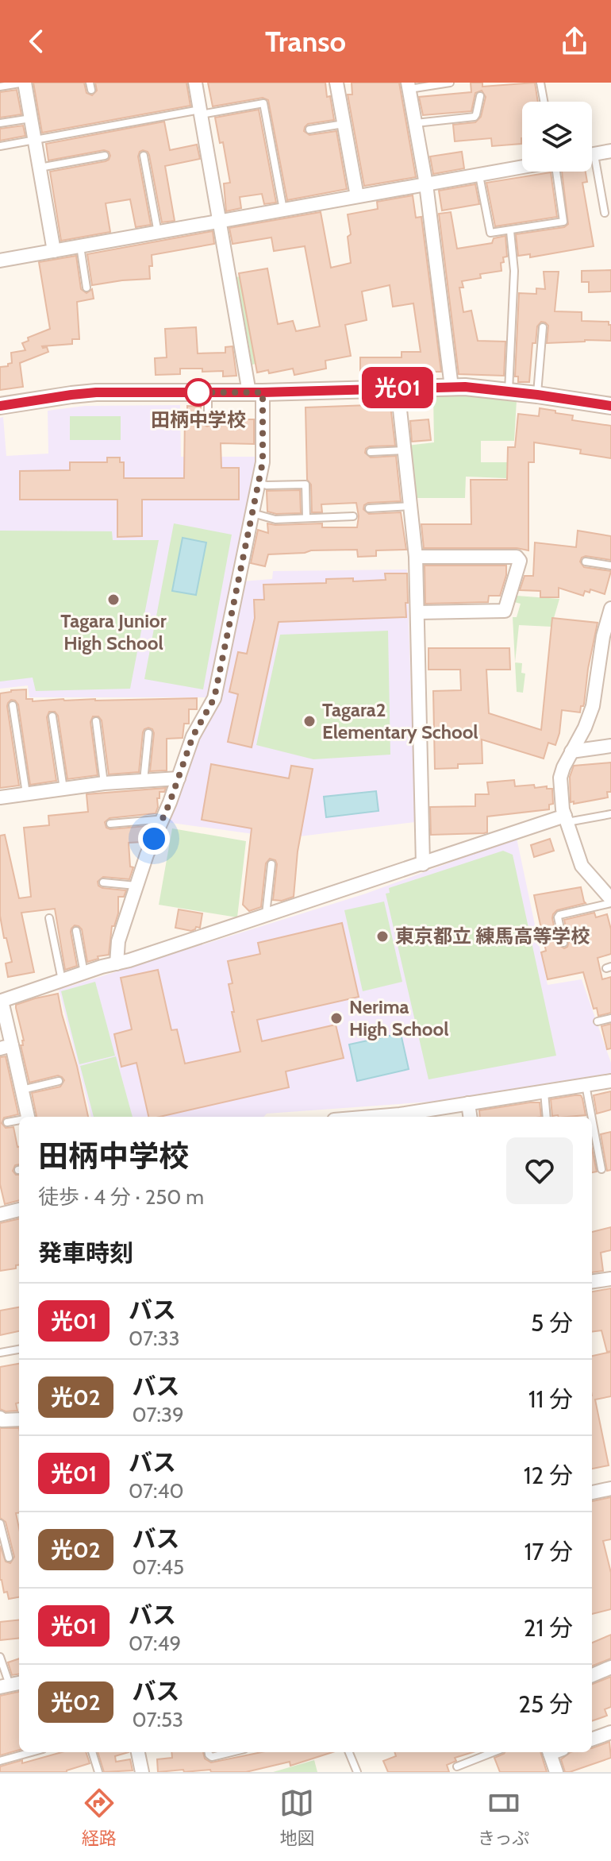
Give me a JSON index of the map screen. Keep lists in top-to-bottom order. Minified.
{"places":["田柄中学校","Tagara Junior High School","Tagara2 Elementary School","東京都立 練馬高等学校","Nerima High School"],"lines":["bus line 光01"],"page":{"header":"Transo","on_map":"光01","heading":[["田柄中学校","徒歩 · 4 分 · 250 m"],"発車時刻"],"list":[{"mark":"光01","name":"バス","note":"07:33","value":"5 分"},{"mark":"光02","name":"バス","note":"07:39","value":"11 分"},{"mark":"光01","name":"バス","note":"07:40","value":"12 分"},{"mark":"光02","name":"バス","note":"07:45","value":"17 分"},{"mark":"光01","name":"バス","note":"07:49","value":"21 分"},{"mark":"光02","name":"バス","note":"07:53","value":"25 分"}],"tabs":["経路","地図","きっぷ"]}}
